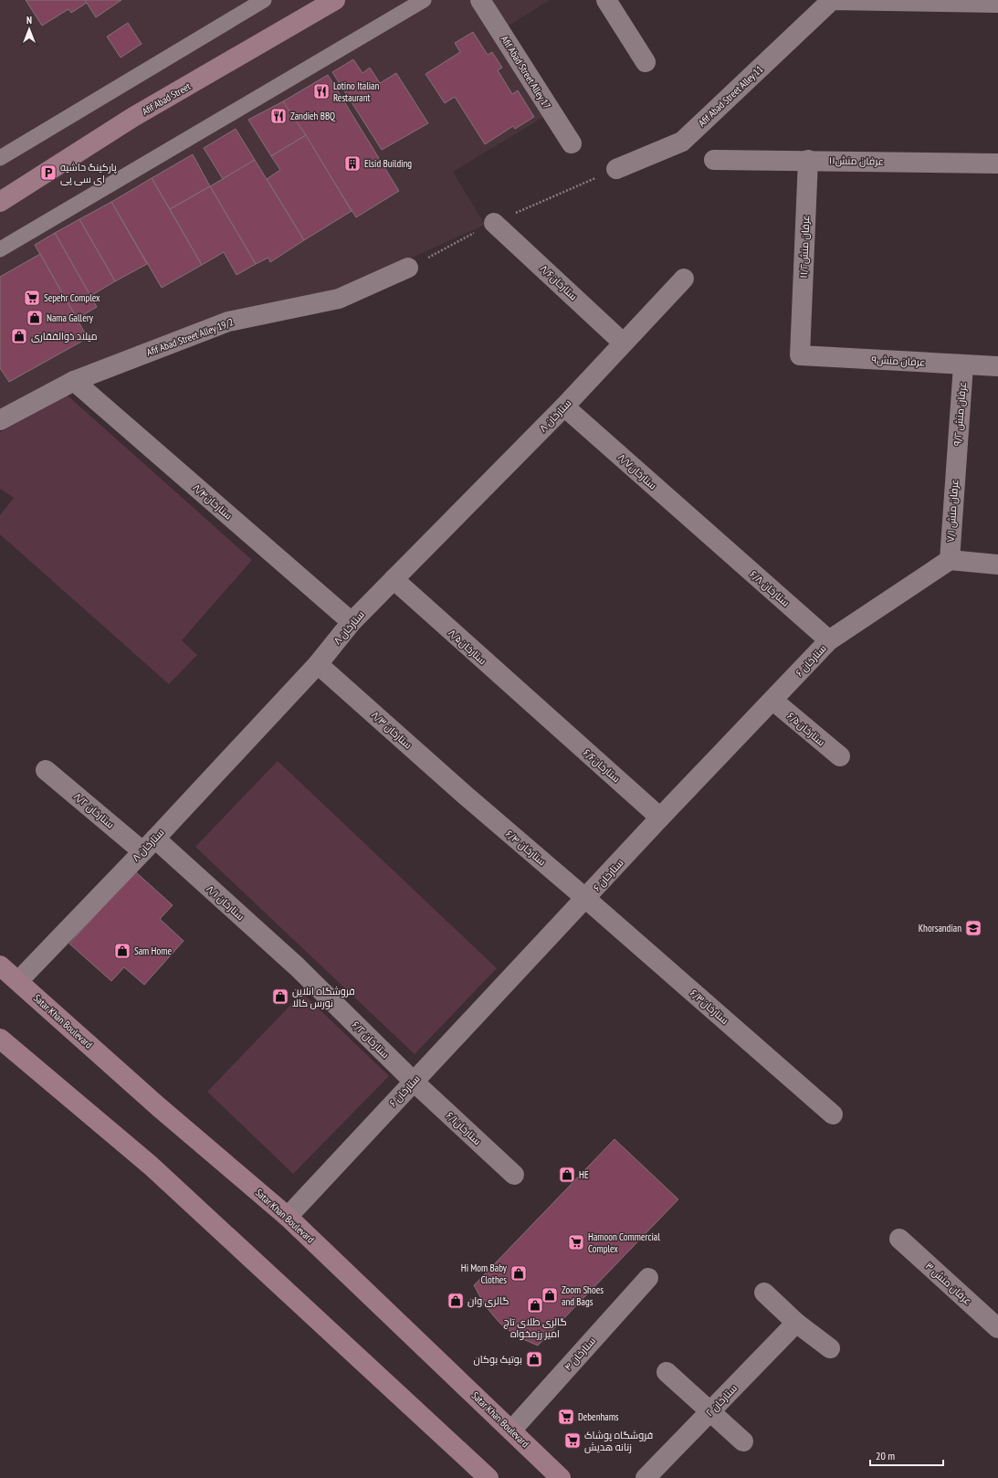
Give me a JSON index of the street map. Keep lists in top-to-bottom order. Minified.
{"streets":{"main road":["Afif Abad Street","Satar Khan Boulevard"],"street":["Afif Abad Street Alley 17","Afif Abad Street Alley 11","عرفان منش۱۱","عرفان منش۱۱/۲","ستارخان۸/۶","Afif Abad Street Alley 19/2","عرفان منش۹","عرفان منش ۹/۲","ستارخان ۸","ستارخان۸/۷","ستارخان۸/۴","عرفان منش ۷/۱","ستارخان ۶/۸","ستارخان۸/۵","ستارخان ۶","ستارخان۶/۵","ستارخان ۸/۳","ستارخان۶/۶","ستارخان ۸/۲","ستارخان ۶/۴","ستارخان ۸/۱","ستارخان۶/۳","ستارخان ۶/۲","ستارخان۶/۱","۳ عرفان منش","۴ ستارخان","۲ ستارخان"]},"crossings":[["عرفان منش۱۱","عرفان منش۱۱/۲"],["عرفان منش۱۱/۲","عرفان منش۹"],["ستارخان۸/۶","ستارخان ۸"],["Afif Abad Street Alley 19/2","ستارخان۸/۴"],["عرفان منش۹","عرفان منش ۹/۲"],["عرفان منش ۹/۲","عرفان منش ۷/۱"],["ستارخان ۸","ستارخان۸/۷"],["ستارخان ۸","ستارخان۸/۴"],["ستارخان ۸","ستارخان۸/۵"],["ستارخان ۸","ستارخان ۸/۳"],["ستارخان ۸","ستارخان ۸/۲"],["ستارخان ۸","ستارخان ۸/۱"],["ستارخان ۸","Satar Khan Boulevard"],["ستارخان۸/۷","ستارخان ۶/۸"],["عرفان منش ۷/۱","ستارخان ۶"],["ستارخان ۶/۸","ستارخان ۶"],["ستارخان۸/۵","ستارخان۶/۶"],["ستارخان ۶","ستارخان۶/۵"],["ستارخان ۶","ستارخان۶/۶"],["ستارخان ۶","ستارخان ۶/۴"],["ستارخان ۶","ستارخان۶/۳"],["ستارخان ۶","Satar Khan Boulevard"],["ستارخان ۶","ستارخان ۶/۲"],["ستارخان ۶","ستارخان۶/۱"],["ستارخان ۸/۳","ستارخان ۶/۴"],["ستارخان ۸/۲","ستارخان ۸/۱"],["ستارخان ۶/۴","ستارخان۶/۳"],["ستارخان ۸/۱","ستارخان ۶/۲"],["Satar Khan Boulevard","۴ ستارخان"],["ستارخان ۶/۲","ستارخان۶/۱"]],"places":{"restaurant":["Lotino Italian Restaurant","Zandieh BBQ"],"building":["Elsid Building"],"parking":["پارکینگ حاشیه ای سی پی"],"supermarket":["Sepehr Complex","Hamoon Commercial Complex","Debenhams","فروشگاه پوشاک زنانه هدیش"],"shop":["Nama Gallery","میلاد ذوالفقاری","Sam Home","فروشگاه انلاین نورس کالا","HE","Hi Mom Baby Clothes","Zoom Shoes and Bags","گالری وان","گالری طلای تاج امیر رزمخواه","بوتیک بوکان"],"school or university":["Khorsandian"]},"scale_bar":"20 m","north":"top"}
